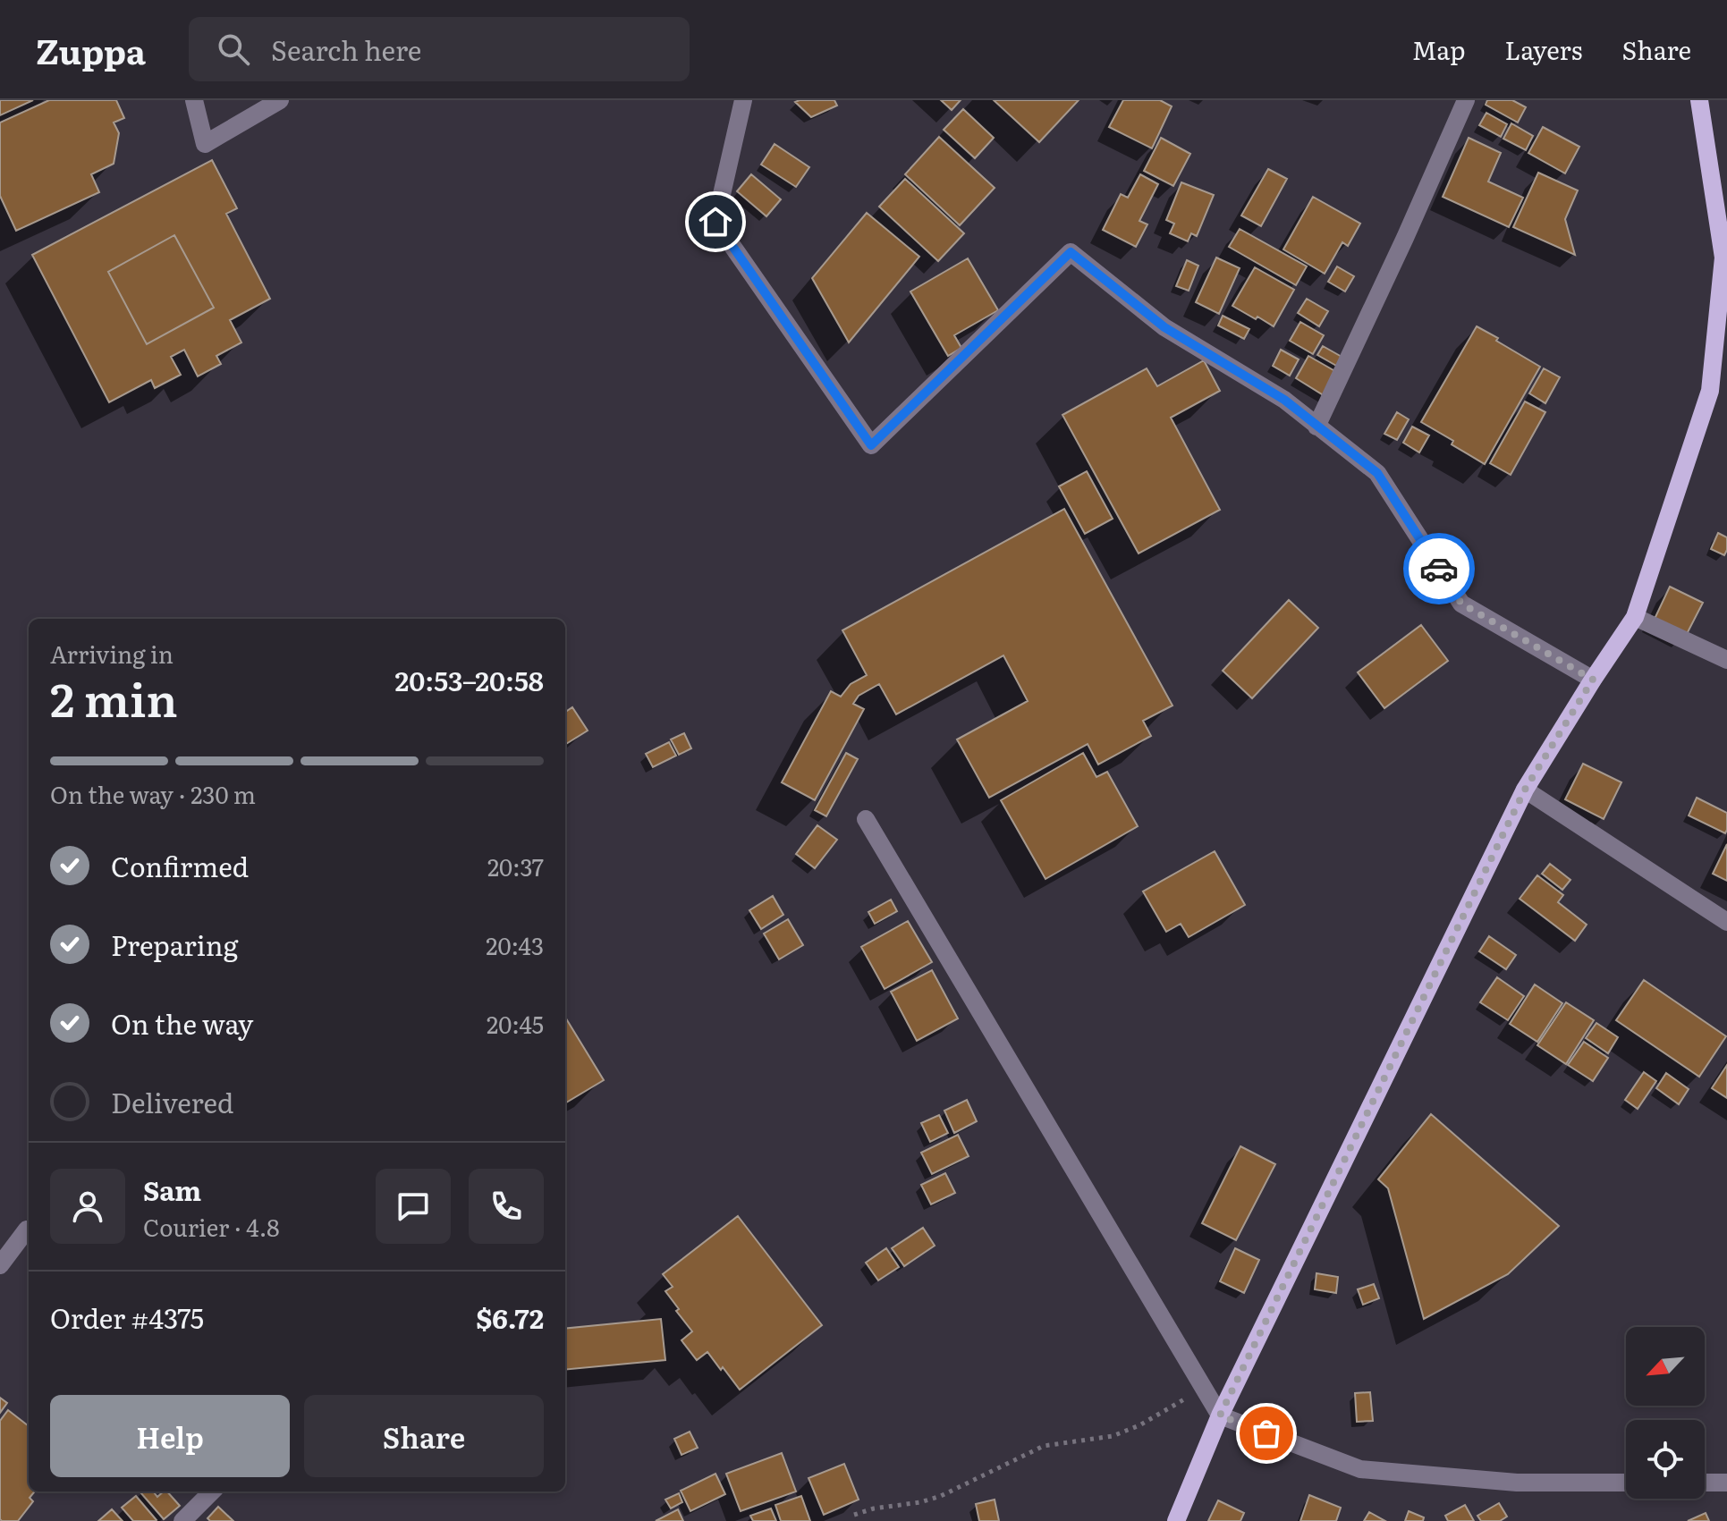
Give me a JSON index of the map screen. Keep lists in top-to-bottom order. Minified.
{"north":"bottom left","page":{"header":"Zuppa","search":"Search here","nav":["Map","Layers","Share"],"heading":["2 min","Arriving in","20:53–20:58"],"panel":["Sam","Courier · 4.8","Order #4375","$6.72"],"bar":"On the way · 230 m","list":[["Confirmed","20:37"],["Preparing","20:43"],["On the way","20:45"],"Delivered"],"buttons":["Help","Share"]}}
